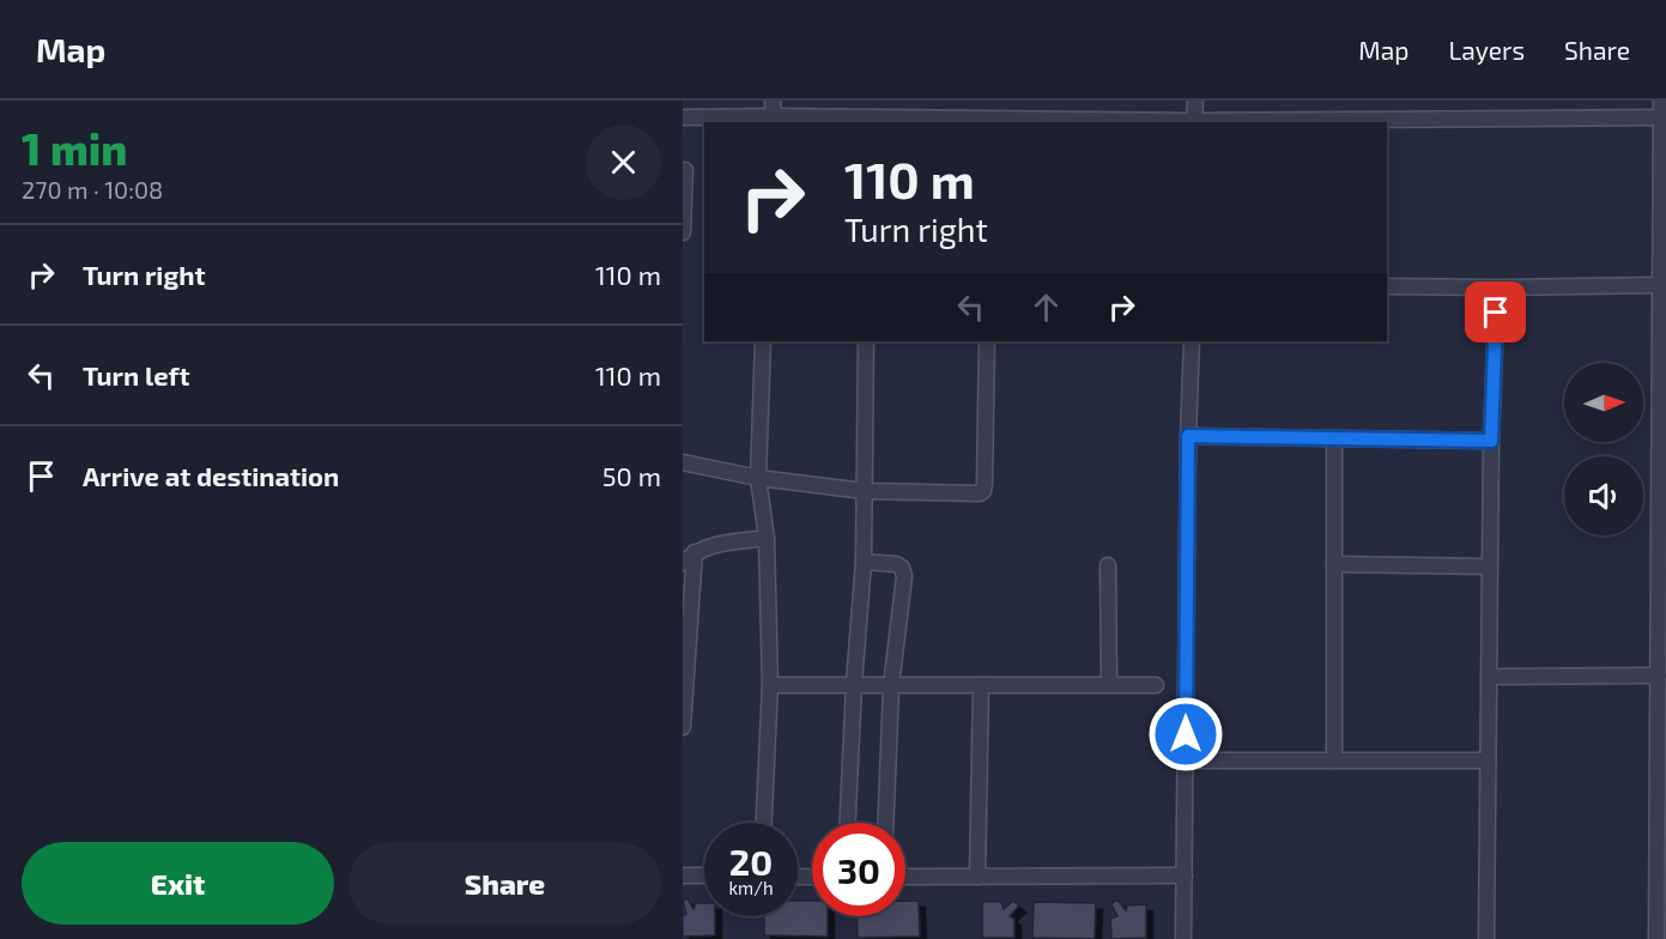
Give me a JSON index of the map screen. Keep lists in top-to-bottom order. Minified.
{"north":"right","page":{"header":"Map","nav":["Map","Layers","Share"],"heading":["1 min","270 m · 10:08"],"turn":["110 m","Turn right"],"list":[{"name":"Turn right","value":"110 m"},{"name":"Turn left","value":"110 m"},{"name":"Arrive at destination","value":"50 m"}],"speed":"20 km/h","limit":"30","buttons":["Exit","Share"]}}
